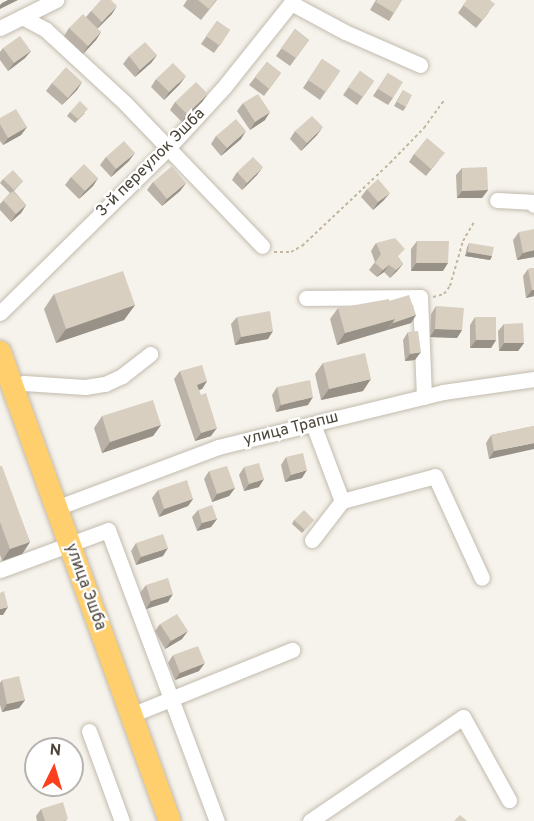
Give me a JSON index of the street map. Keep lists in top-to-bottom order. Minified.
{"streets":{"highway":["улица Эшба"],"street":["3-й переулок Эшба","улица Трапш"]},"crossings":[["улица Трапш","улица Эшба"]],"north":"top"}
